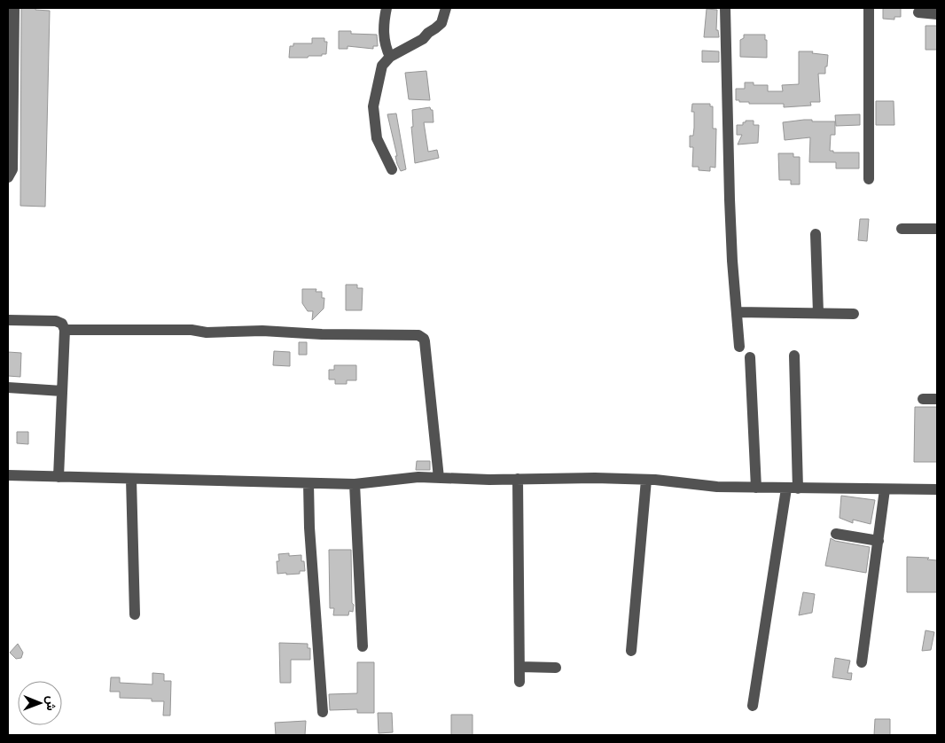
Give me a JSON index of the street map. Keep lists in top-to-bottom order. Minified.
{"north":"right"}
